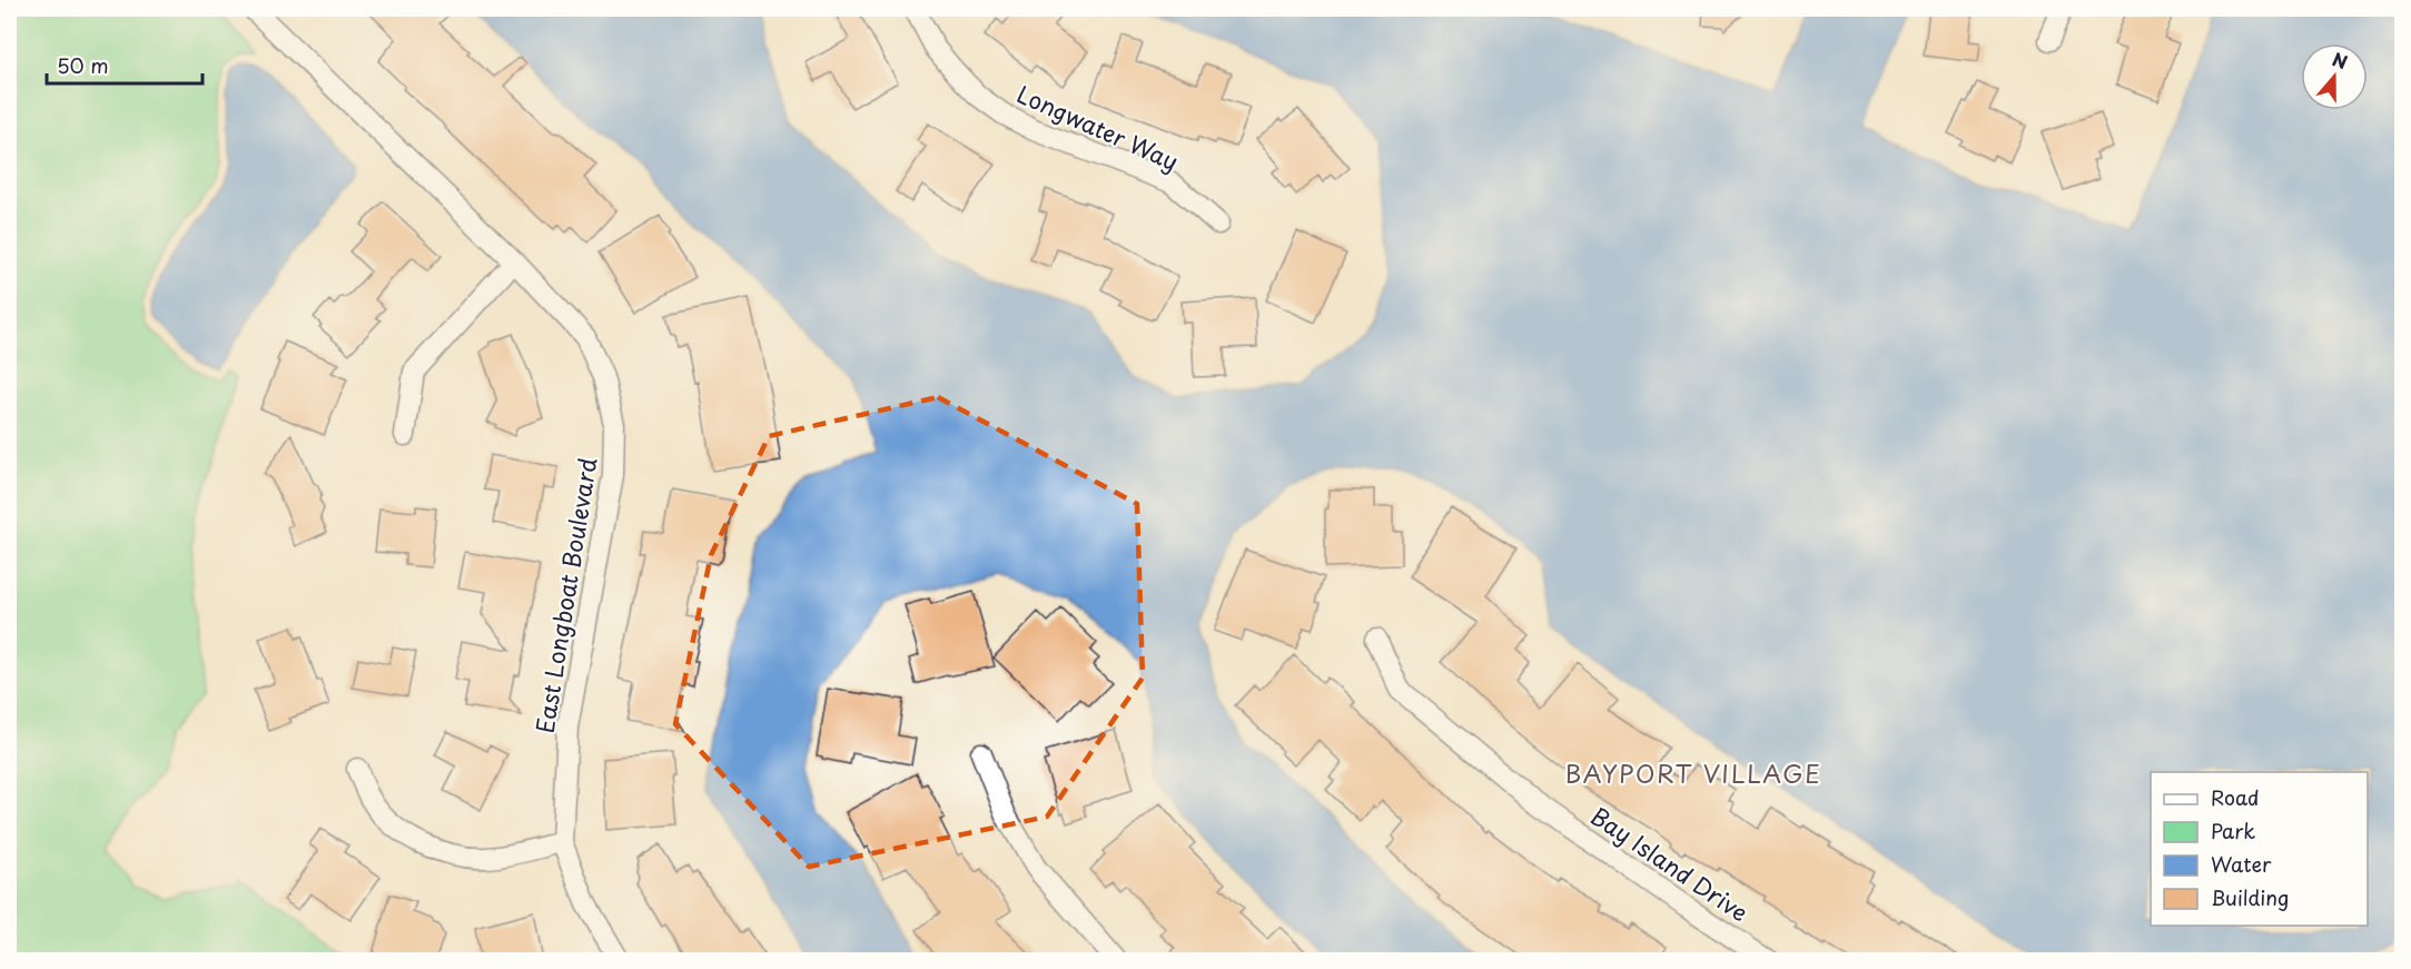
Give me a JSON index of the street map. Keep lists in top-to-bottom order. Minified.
{"streets":{"street":["Longwater Way","East Longboat Boulevard","Bay Island Drive"]},"districts":["BAYPORT VILLAGE"],"legend":["Road","Park","Water","Building"],"scale_bar":"50 m","north":"top"}
